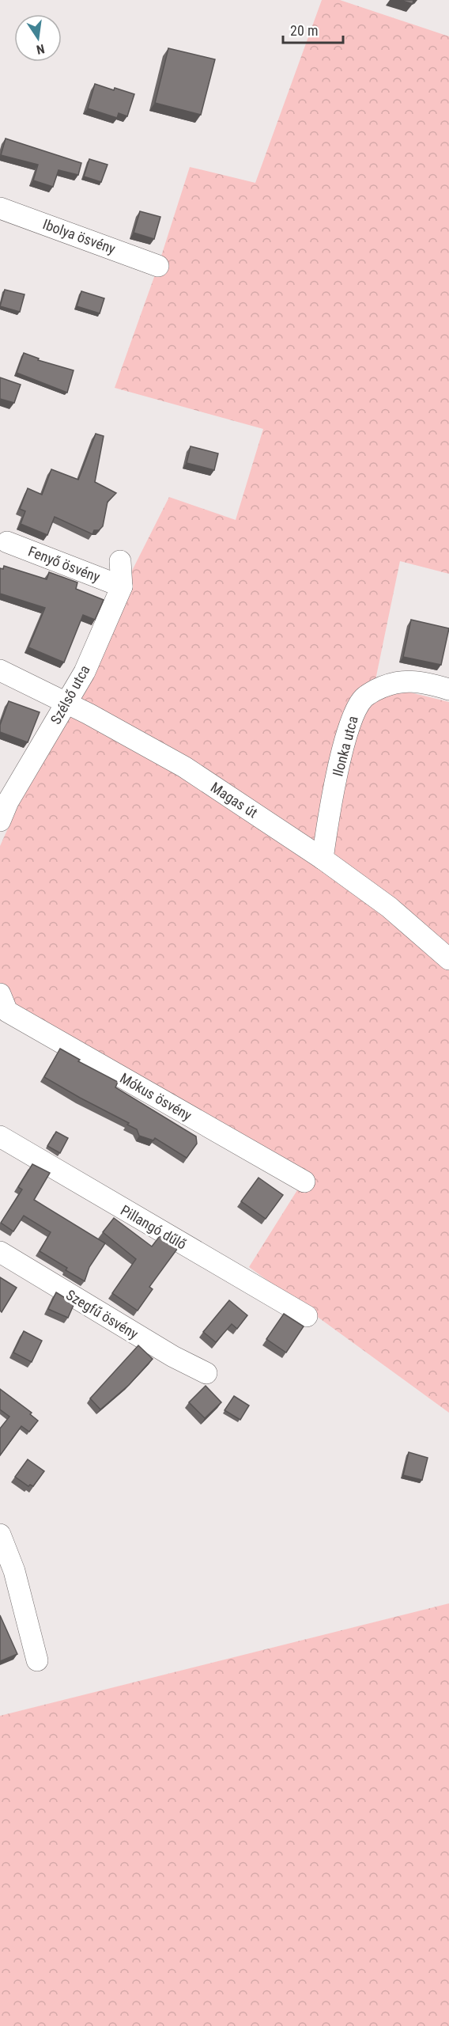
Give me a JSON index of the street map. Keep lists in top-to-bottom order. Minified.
{"streets":{"street":["Ibolya ösvény","Fenyő ösvény","Szélső utca","Ilonka utca","Magas út","Mókus ösvény","Pillangó dűlő","Szegfű ösvény"]},"crossings":[["Fenyő ösvény","Szélső utca"],["Szélső utca","Magas út"],["Ilonka utca","Magas út"]],"scale_bar":"20 m","north":"bottom"}
